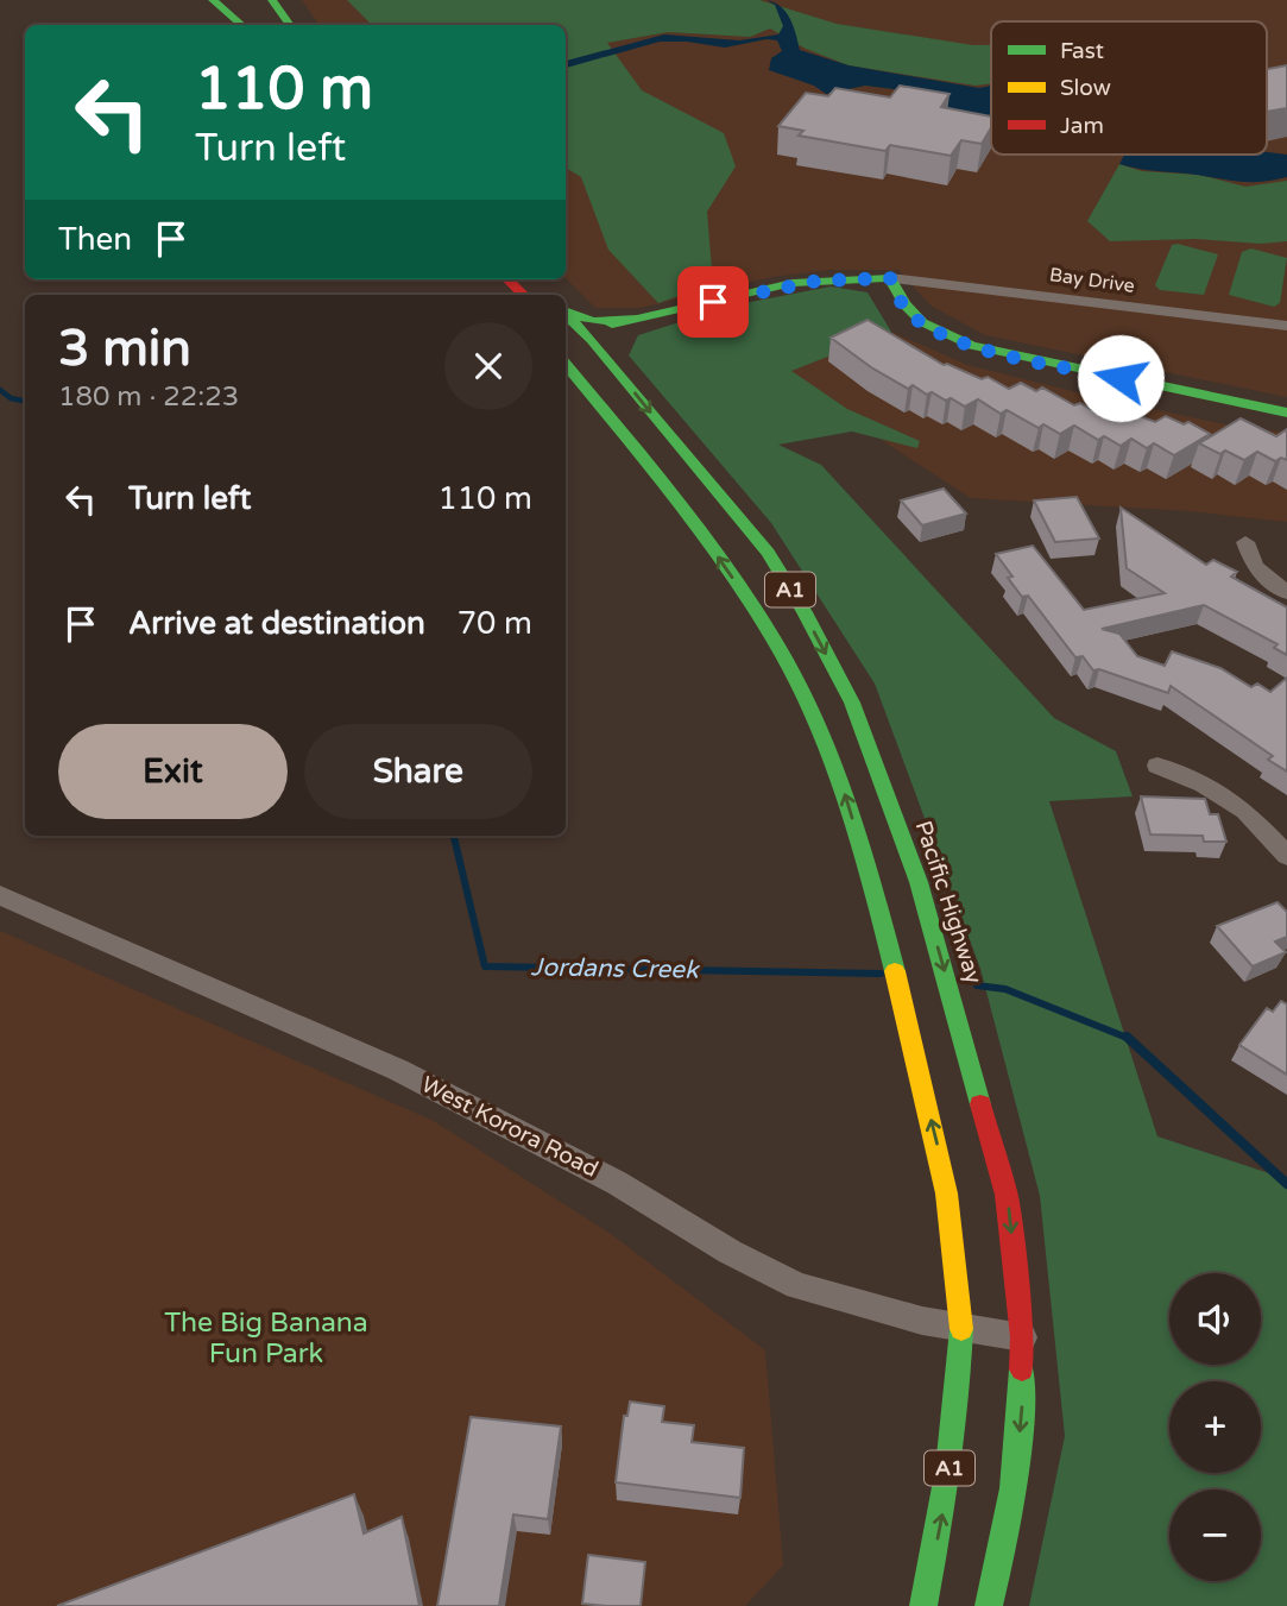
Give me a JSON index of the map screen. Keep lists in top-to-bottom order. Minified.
{"streets":{"main road":["A1","Pacific Highway"],"street":["Bay Drive","West Korora Road"]},"crossings":[["A1","West Korora Road"],["Pacific Highway","West Korora Road"]],"water":["Jordans Creek"],"parks":["The Big Banana Fun Park"],"legend":["Fast","Slow","Jam"],"page":{"turn":["110 m","Turn left"],"then":"Then","heading":["3 min","180 m · 22:23"],"list":[{"name":"Turn left","value":"110 m"},{"name":"Arrive at destination","value":"70 m"}],"buttons":["Exit","Share"],"map_buttons":["+","−"]}}
